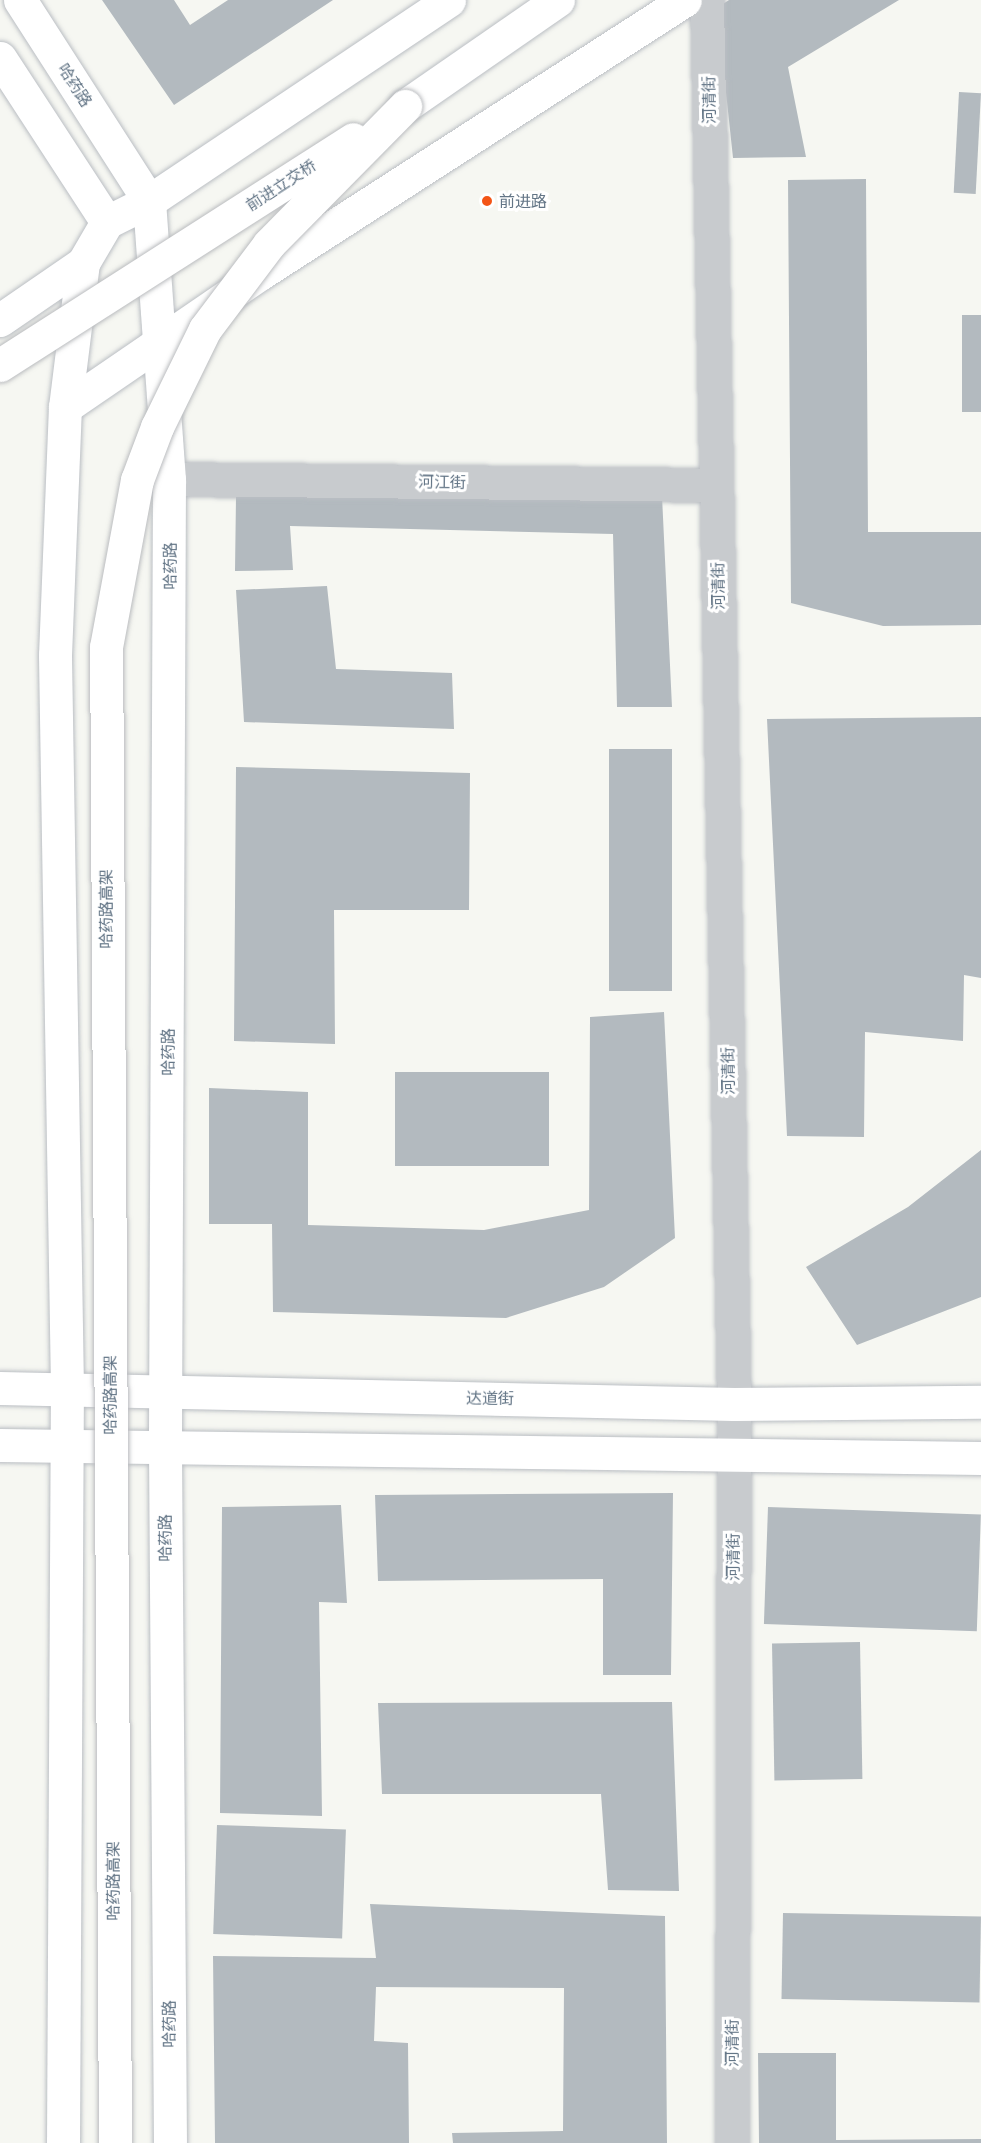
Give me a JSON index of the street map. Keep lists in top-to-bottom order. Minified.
{"streets":{"main road":["哈药路","前进立交桥","哈药路高架","达道街"],"street":["河清街","河江街"]},"crossings":[["哈药路","河江街"],["哈药路","达道街"],["河清街","河江街"],["河清街","达道街"],["前进立交桥","哈药路高架"]],"places":["前进路"]}
